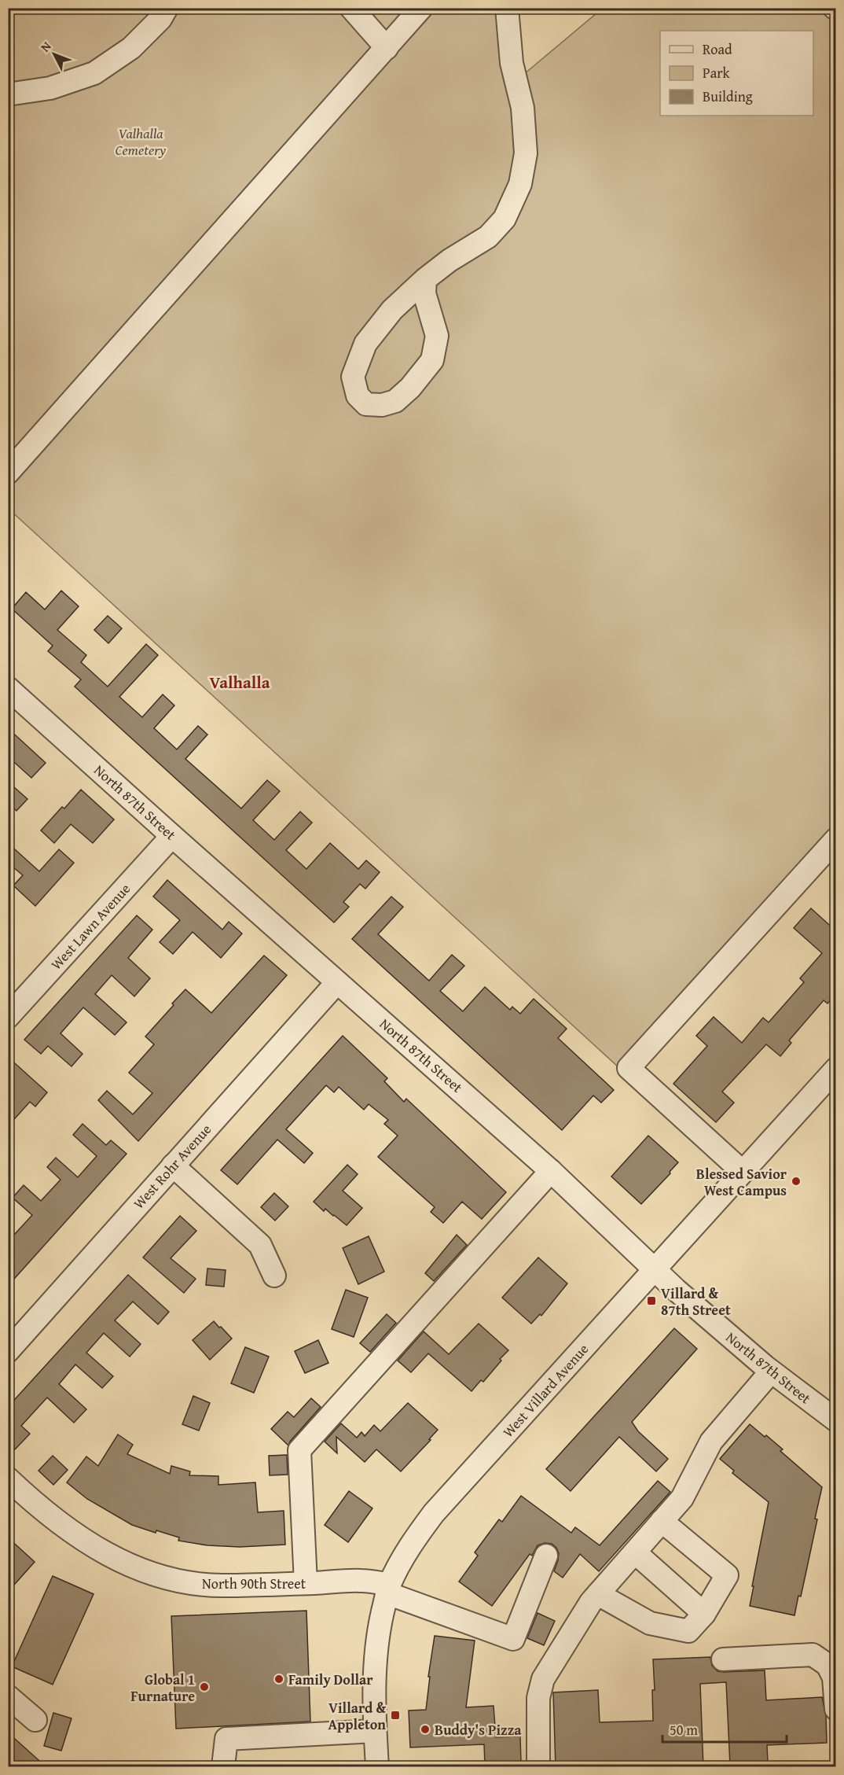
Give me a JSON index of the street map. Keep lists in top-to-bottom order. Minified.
{"streets":{"street":["North 87th Street","West Lawn Avenue","West Rohr Avenue","West Villard Avenue","North 90th Street"]},"crossings":[["North 87th Street","West Lawn Avenue"],["North 87th Street","West Rohr Avenue"],["North 87th Street","West Villard Avenue"],["West Villard Avenue","North 90th Street"]],"districts":["Valhalla"],"parks":["Valhalla Cemetery"],"places":{"other":["Blessed Savior West Campus","Family Dollar","Global 1 Furnature","Buddy's Pizza"],"transit":["Villard & 87th Street","Villard & Appleton"]},"legend":["Road","Park","Building"],"scale_bar":"50 m","north":"top left"}
